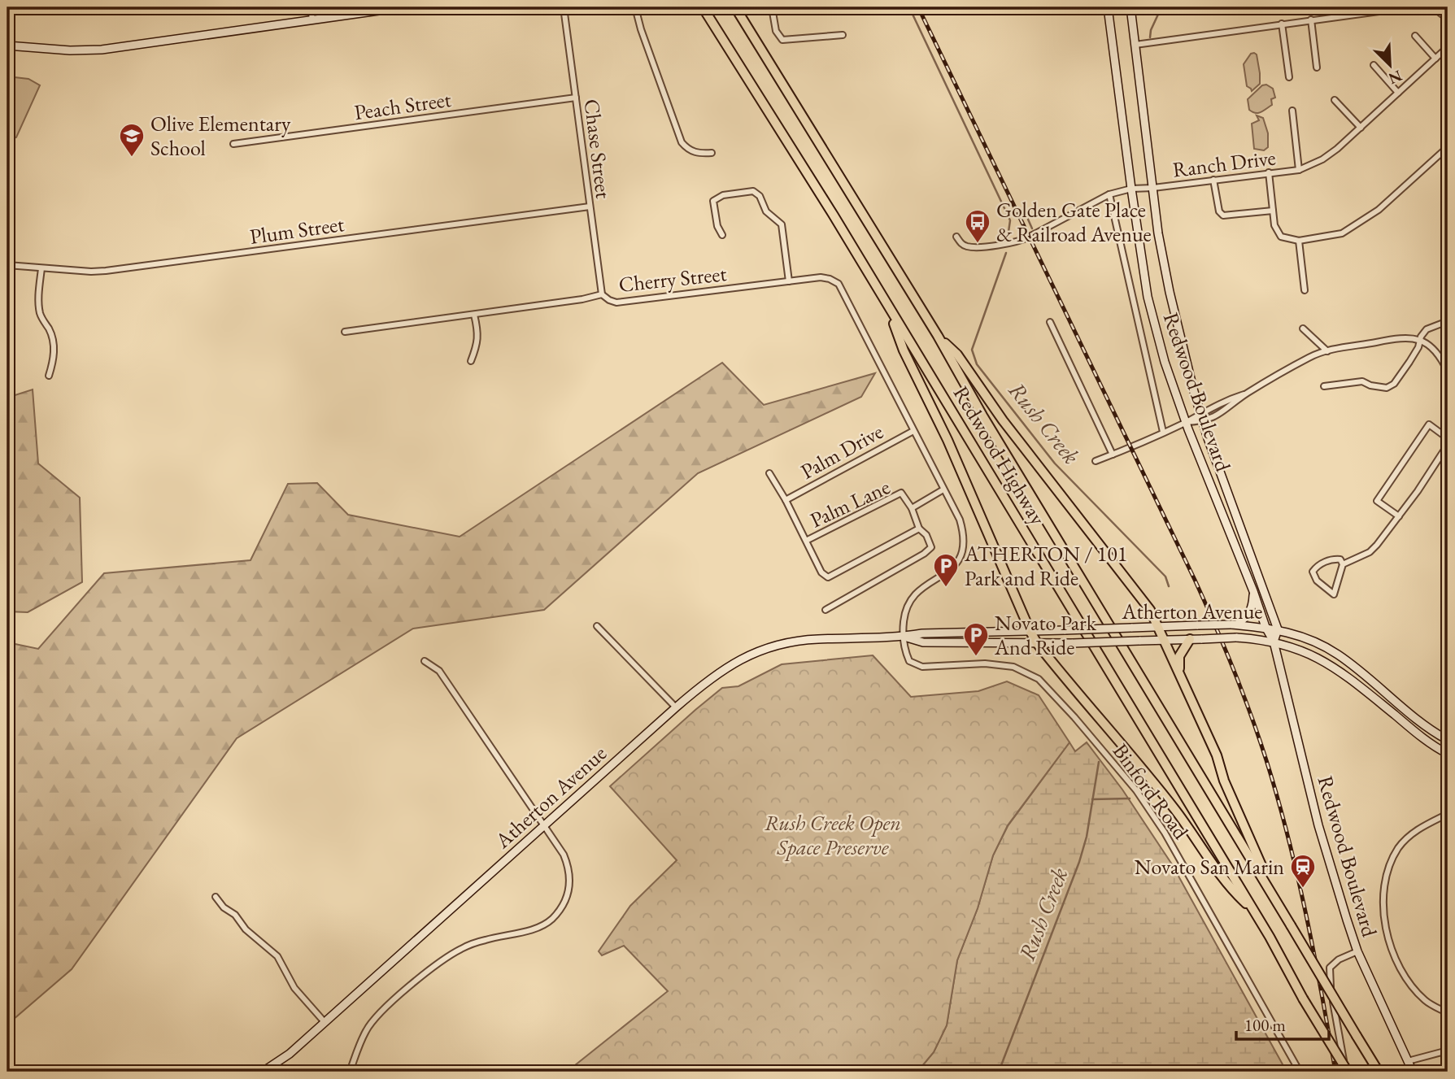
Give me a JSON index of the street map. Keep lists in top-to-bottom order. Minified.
{"streets":{"highway":["Redwood Highway"],"main road":["Redwood Boulevard","Atherton Avenue"],"street":["Peach Street","Chase Street","Ranch Drive","Plum Street","Cherry Street","Palm Drive","Palm Lane","Binford Road"]},"crossings":[["Peach Street","Chase Street"],["Chase Street","Plum Street"],["Chase Street","Cherry Street"],["Ranch Drive","Redwood Boulevard"],["Cherry Street","Palm Drive"],["Cherry Street","Atherton Avenue"],["Cherry Street","Binford Road"],["Redwood Boulevard","Atherton Avenue"],["Atherton Avenue","Binford Road"]],"water":["Rush Creek"],"parks":["Rush Creek Open Space Preserve"],"places":{"school or university":["Olive Elementary School"],"bus stop":["Golden Gate Place & Railroad Avenue"],"parking":["ATHERTON / 101 Park and Ride","Novato Park And Ride"],"station":["Novato San Marin"]},"scale_bar":"100 m","north":"bottom right"}
